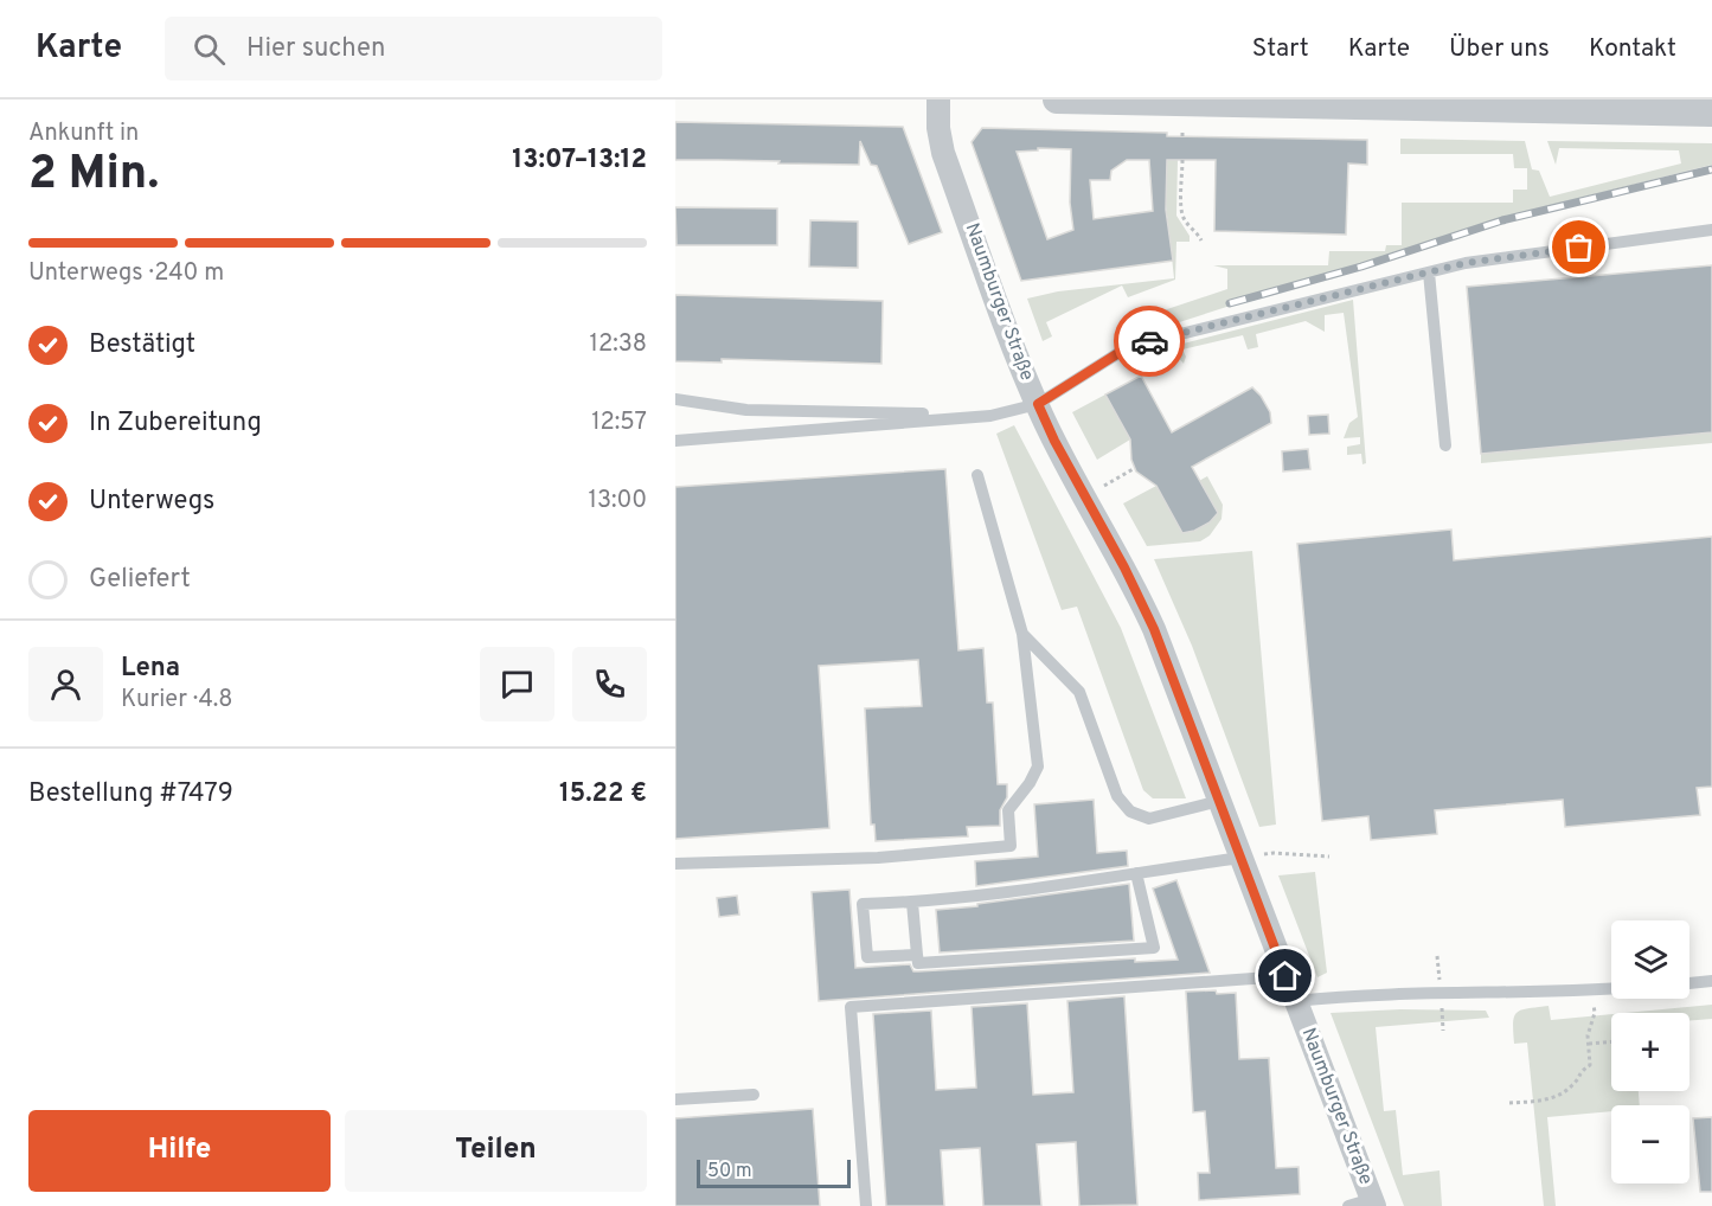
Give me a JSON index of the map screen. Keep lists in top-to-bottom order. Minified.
{"streets":{"street":["Naumburger Straße"]},"scale_bar":"50 m","page":{"header":"Karte","search":"Hier suchen","nav":["Start","Karte","Über uns","Kontakt"],"heading":["2 Min.","Ankunft in","13:07–13:12"],"panel":["Lena","Kurier · 4.8","Bestellung #7479","15.22 €"],"bar":"Unterwegs · 240 m","list":[["Bestätigt","12:38"],["In Zubereitung","12:57"],["Unterwegs","13:00"],"Geliefert"],"map_buttons":["+","−"],"buttons":["Hilfe","Teilen"],"scale":"50 m"}}
